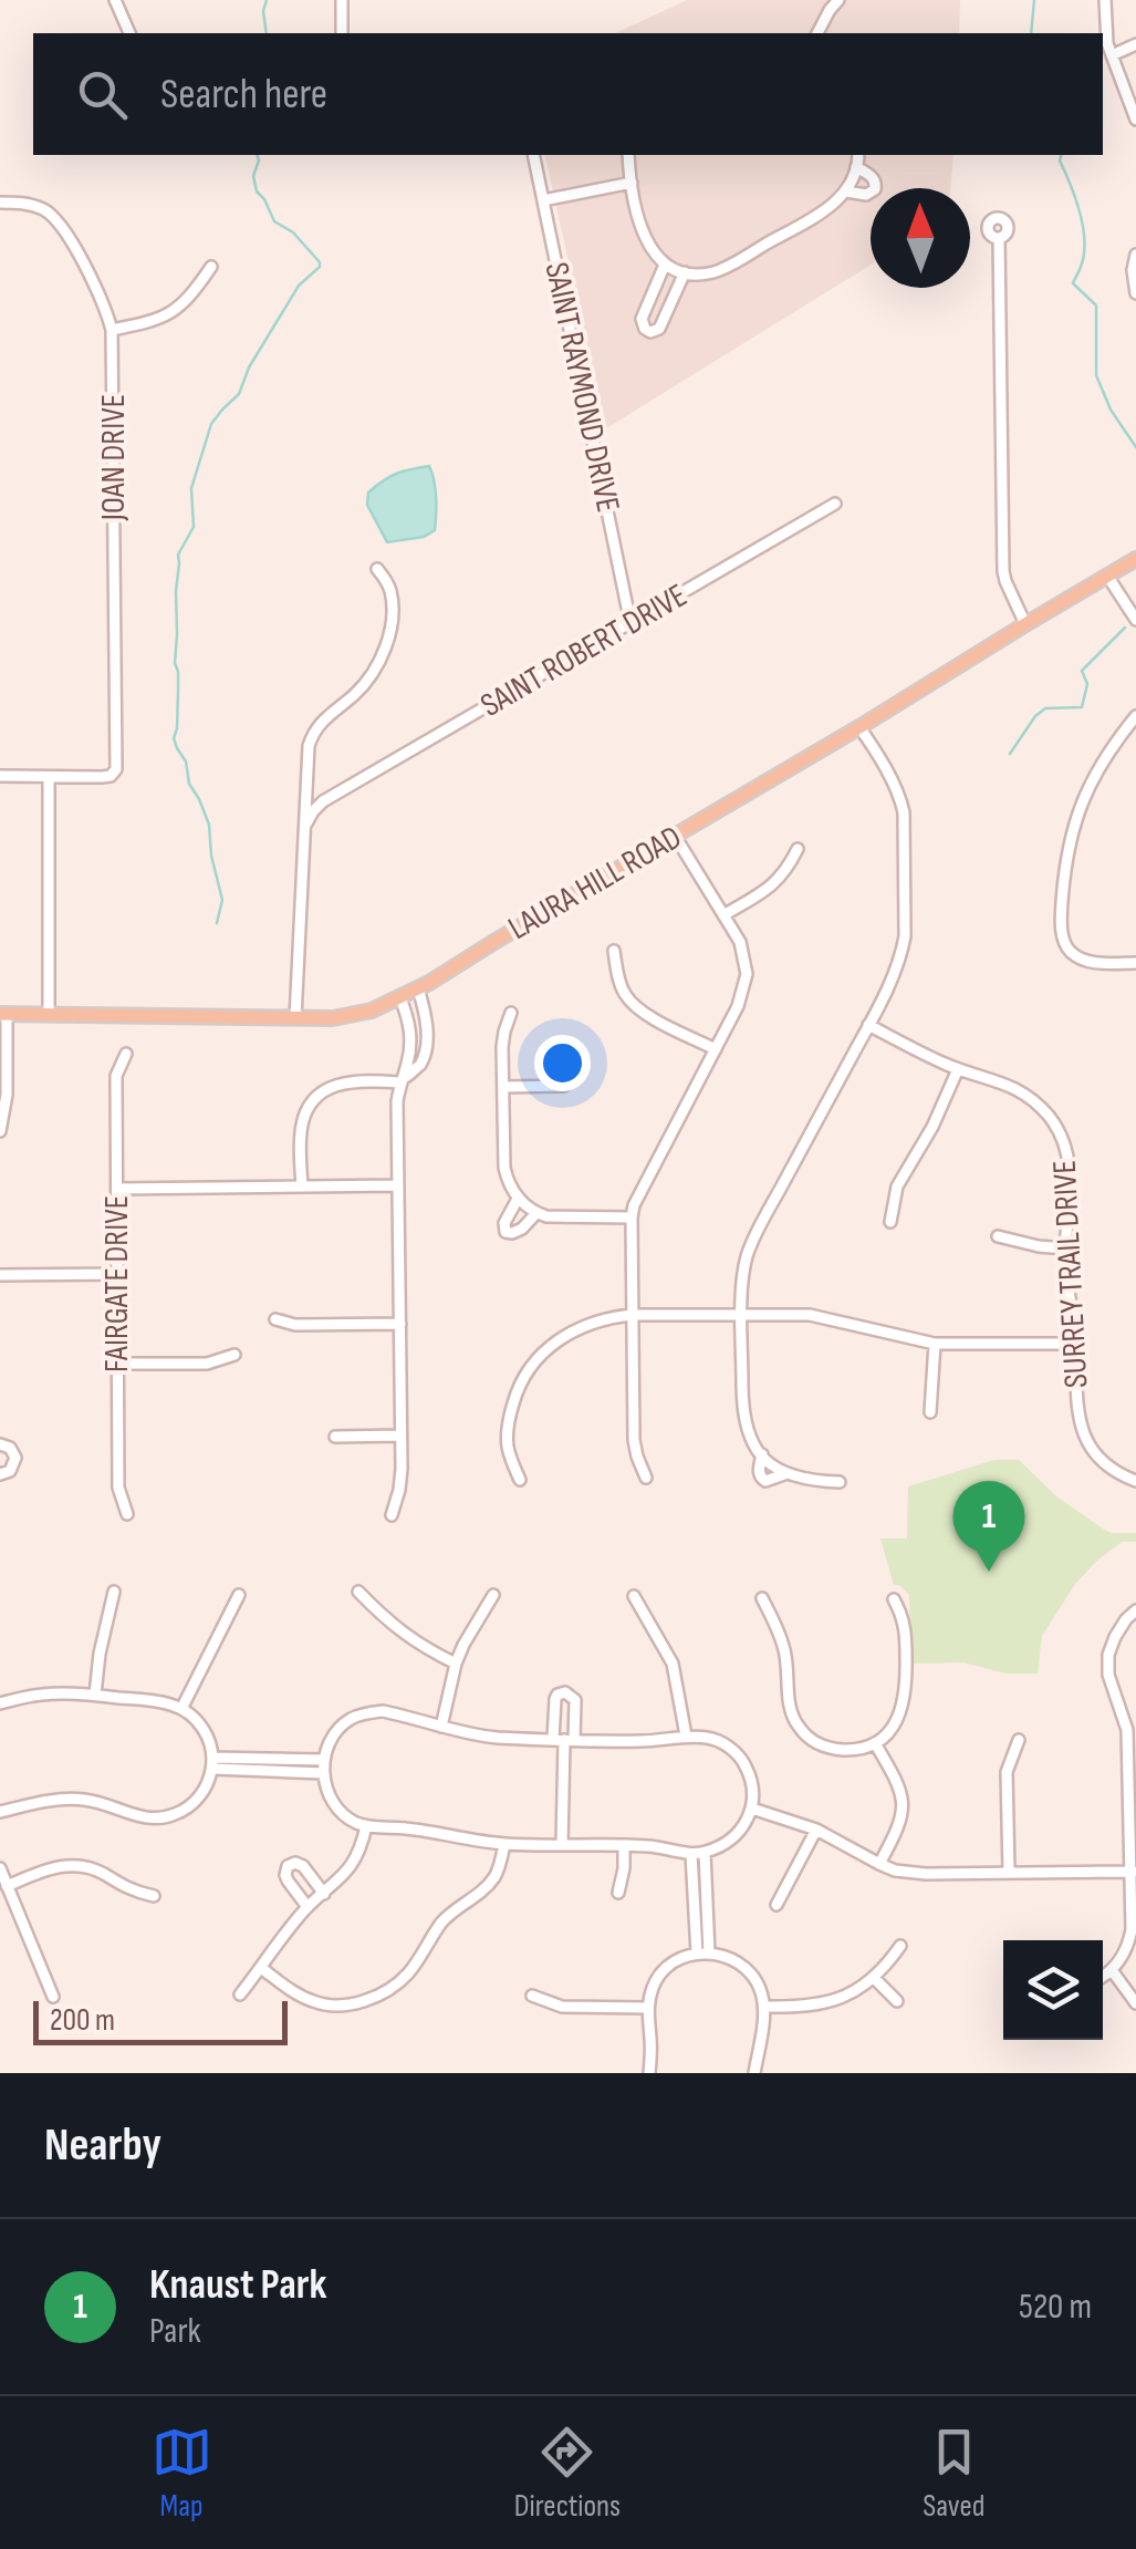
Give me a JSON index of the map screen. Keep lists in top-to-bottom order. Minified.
{"streets":{"main road":["LAURA HILL ROAD"],"street":["SAINT RAYMOND DRIVE","JOAN DRIVE","SAINT ROBERT DRIVE","SURREY TRAIL DRIVE","FAIRGATE DRIVE"]},"crossings":[["SAINT RAYMOND DRIVE","SAINT ROBERT DRIVE"]],"scale_bar":"200 m","north":"top","page":{"search":"Search here","pins":"1","scale":"200 m","heading":"Nearby","list":[{"mark":"1","name":"Knaust Park","note":"Park","value":"520 m"}],"nav":["Map","Directions","Saved"]}}
